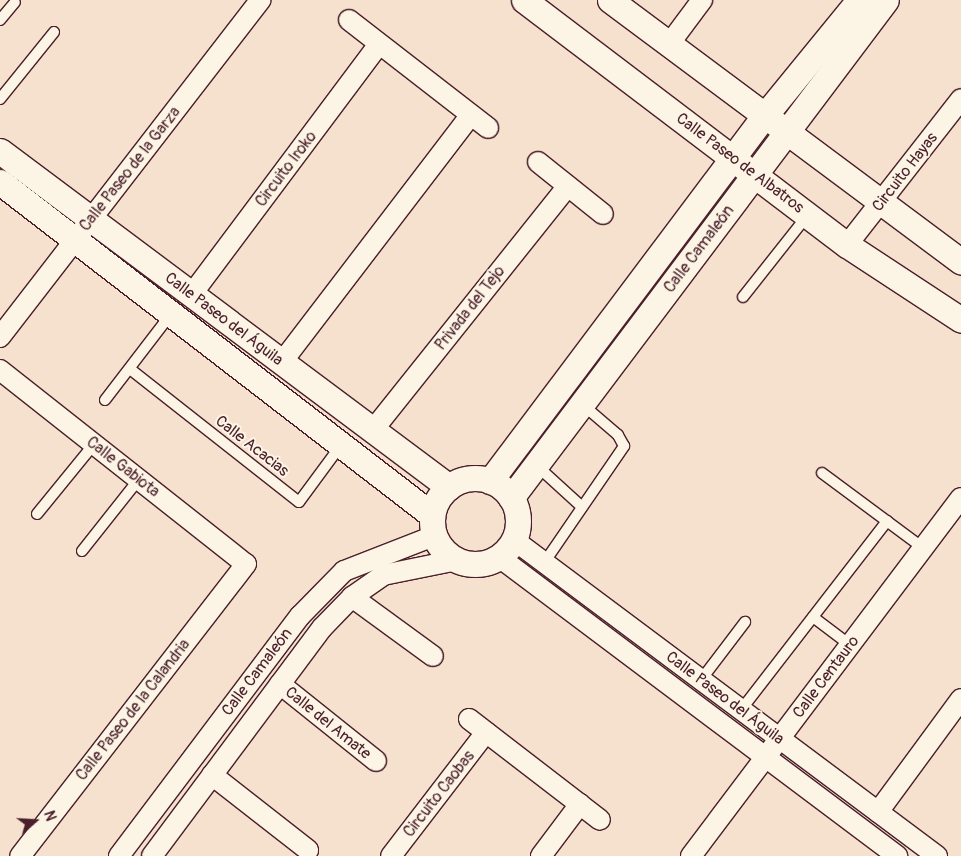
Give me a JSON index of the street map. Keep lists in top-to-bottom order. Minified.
{"streets":{"street":["Calle Paseo de Albatros","Calle Paseo de la Garza","Circuito Iroko","Circuito Hayas","Calle Camaleón","Privada del Tejo","Calle Paseo del Águila","Calle Gabiota","Calle Centauro","Calle Paseo de la Calandria","Calle del Amate","Circuito Caobas"],"lane":["Calle Acacias"]},"crossings":[["Calle Paseo de Albatros","Circuito Hayas"],["Calle Paseo de Albatros","Calle Camaleón"],["Calle Paseo de la Garza","Calle Paseo del Águila"],["Circuito Iroko","Calle Paseo del Águila"],["Calle Camaleón","Calle Paseo del Águila"],["Calle Camaleón","Calle del Amate"],["Privada del Tejo","Calle Paseo del Águila"],["Calle Paseo del Águila","Calle Acacias"],["Calle Paseo del Águila","Calle Centauro"],["Calle Gabiota","Calle Paseo de la Calandria"]],"north":"right"}
